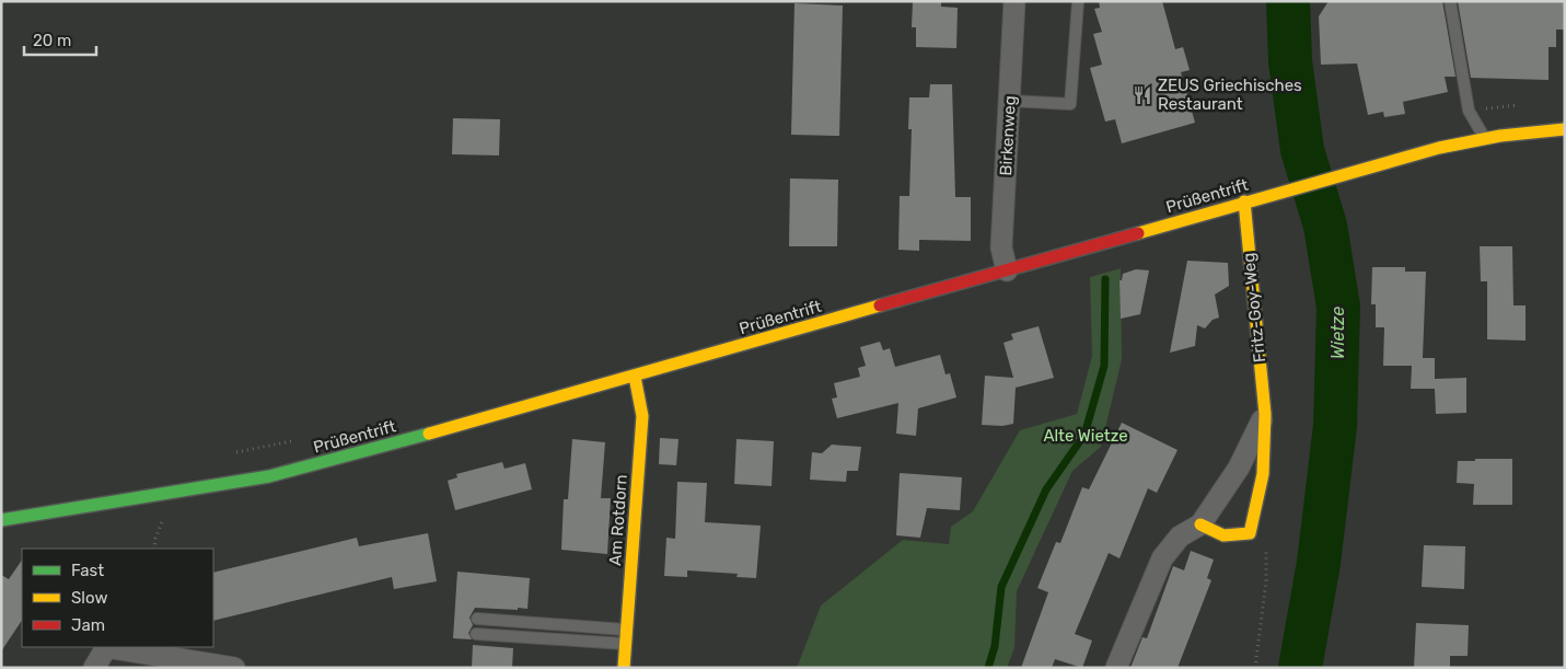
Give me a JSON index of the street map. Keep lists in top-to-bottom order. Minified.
{"streets":{"main road":["Prüßentrift","Fritz-Goy-Weg","Am Rotdorn"],"street":["Birkenweg"]},"crossings":[["Birkenweg","Prüßentrift"],["Prüßentrift","Fritz-Goy-Weg"],["Prüßentrift","Am Rotdorn"]],"water":["Wietze"],"parks":["Alte Wietze"],"places":{"restaurant":["ZEUS Griechisches Restaurant"]},"legend":["Fast","Slow","Jam"],"scale_bar":"20 m"}
